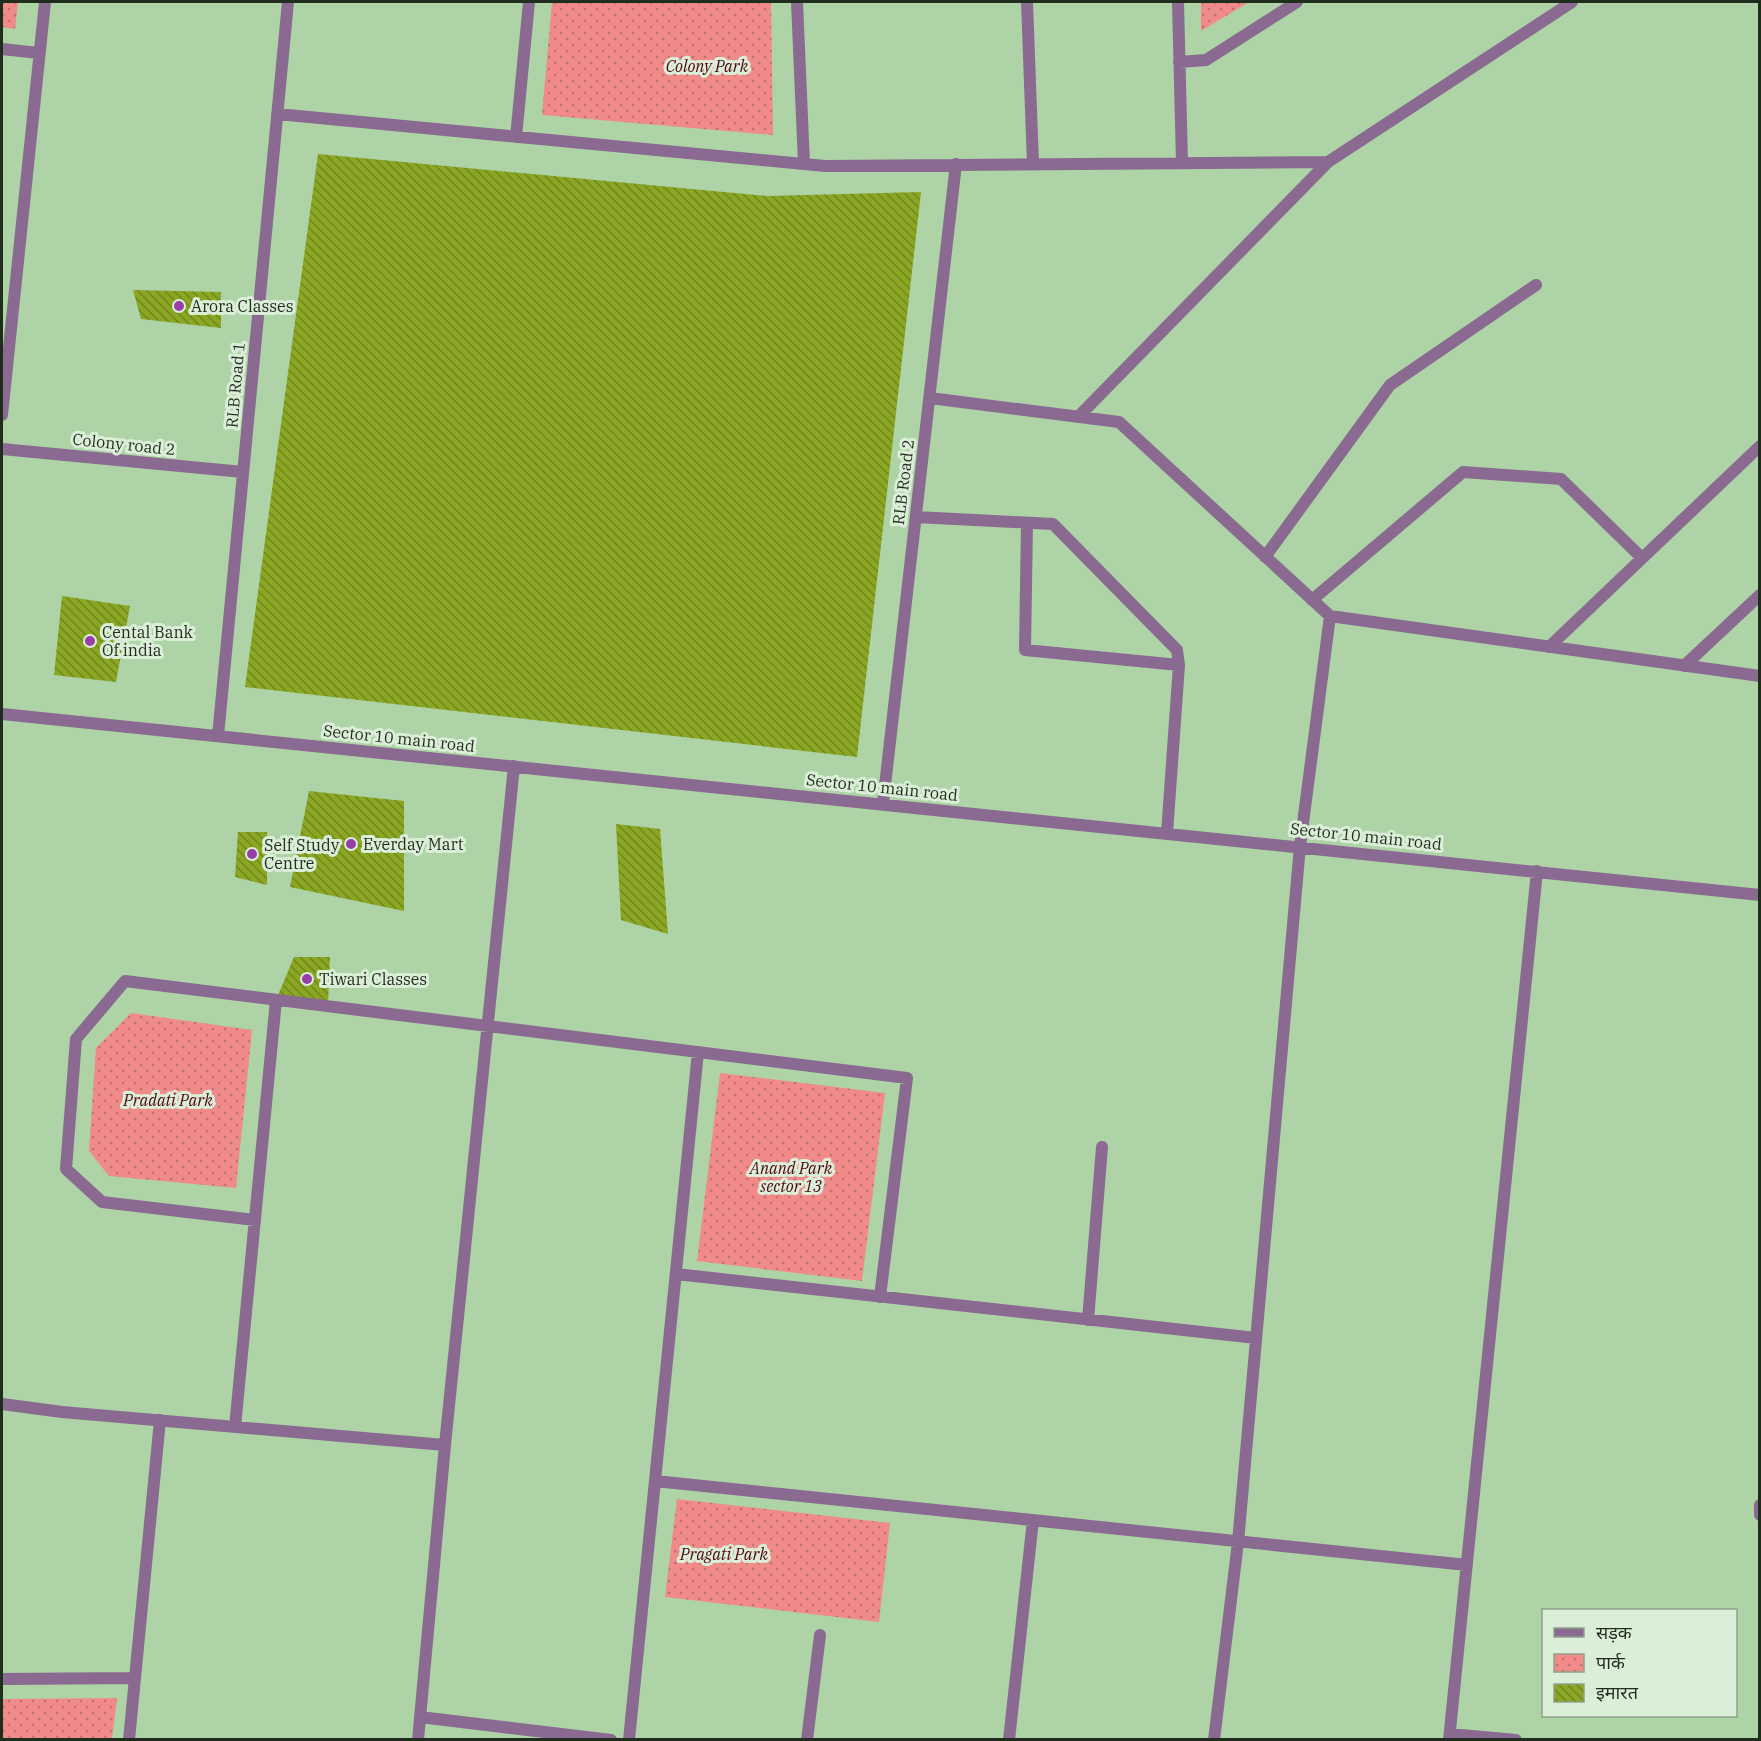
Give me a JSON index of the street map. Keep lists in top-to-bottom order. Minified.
{"streets":{"street":["RLB Road 1","Colony road 2","RLB Road 2","Sector 10 main road"]},"crossings":[["RLB Road 1","Colony road 2"],["RLB Road 1","Sector 10 main road"],["RLB Road 2","Sector 10 main road"]],"parks":["Colony Park","Pradati Park","Anand Park sector 13","Pragati Park"],"places":["Arora Classes","Cental Bank Of india","Everday Mart","Self Study Centre","Tiwari Classes"],"legend":["सड़क","पार्क","इमारत"]}
